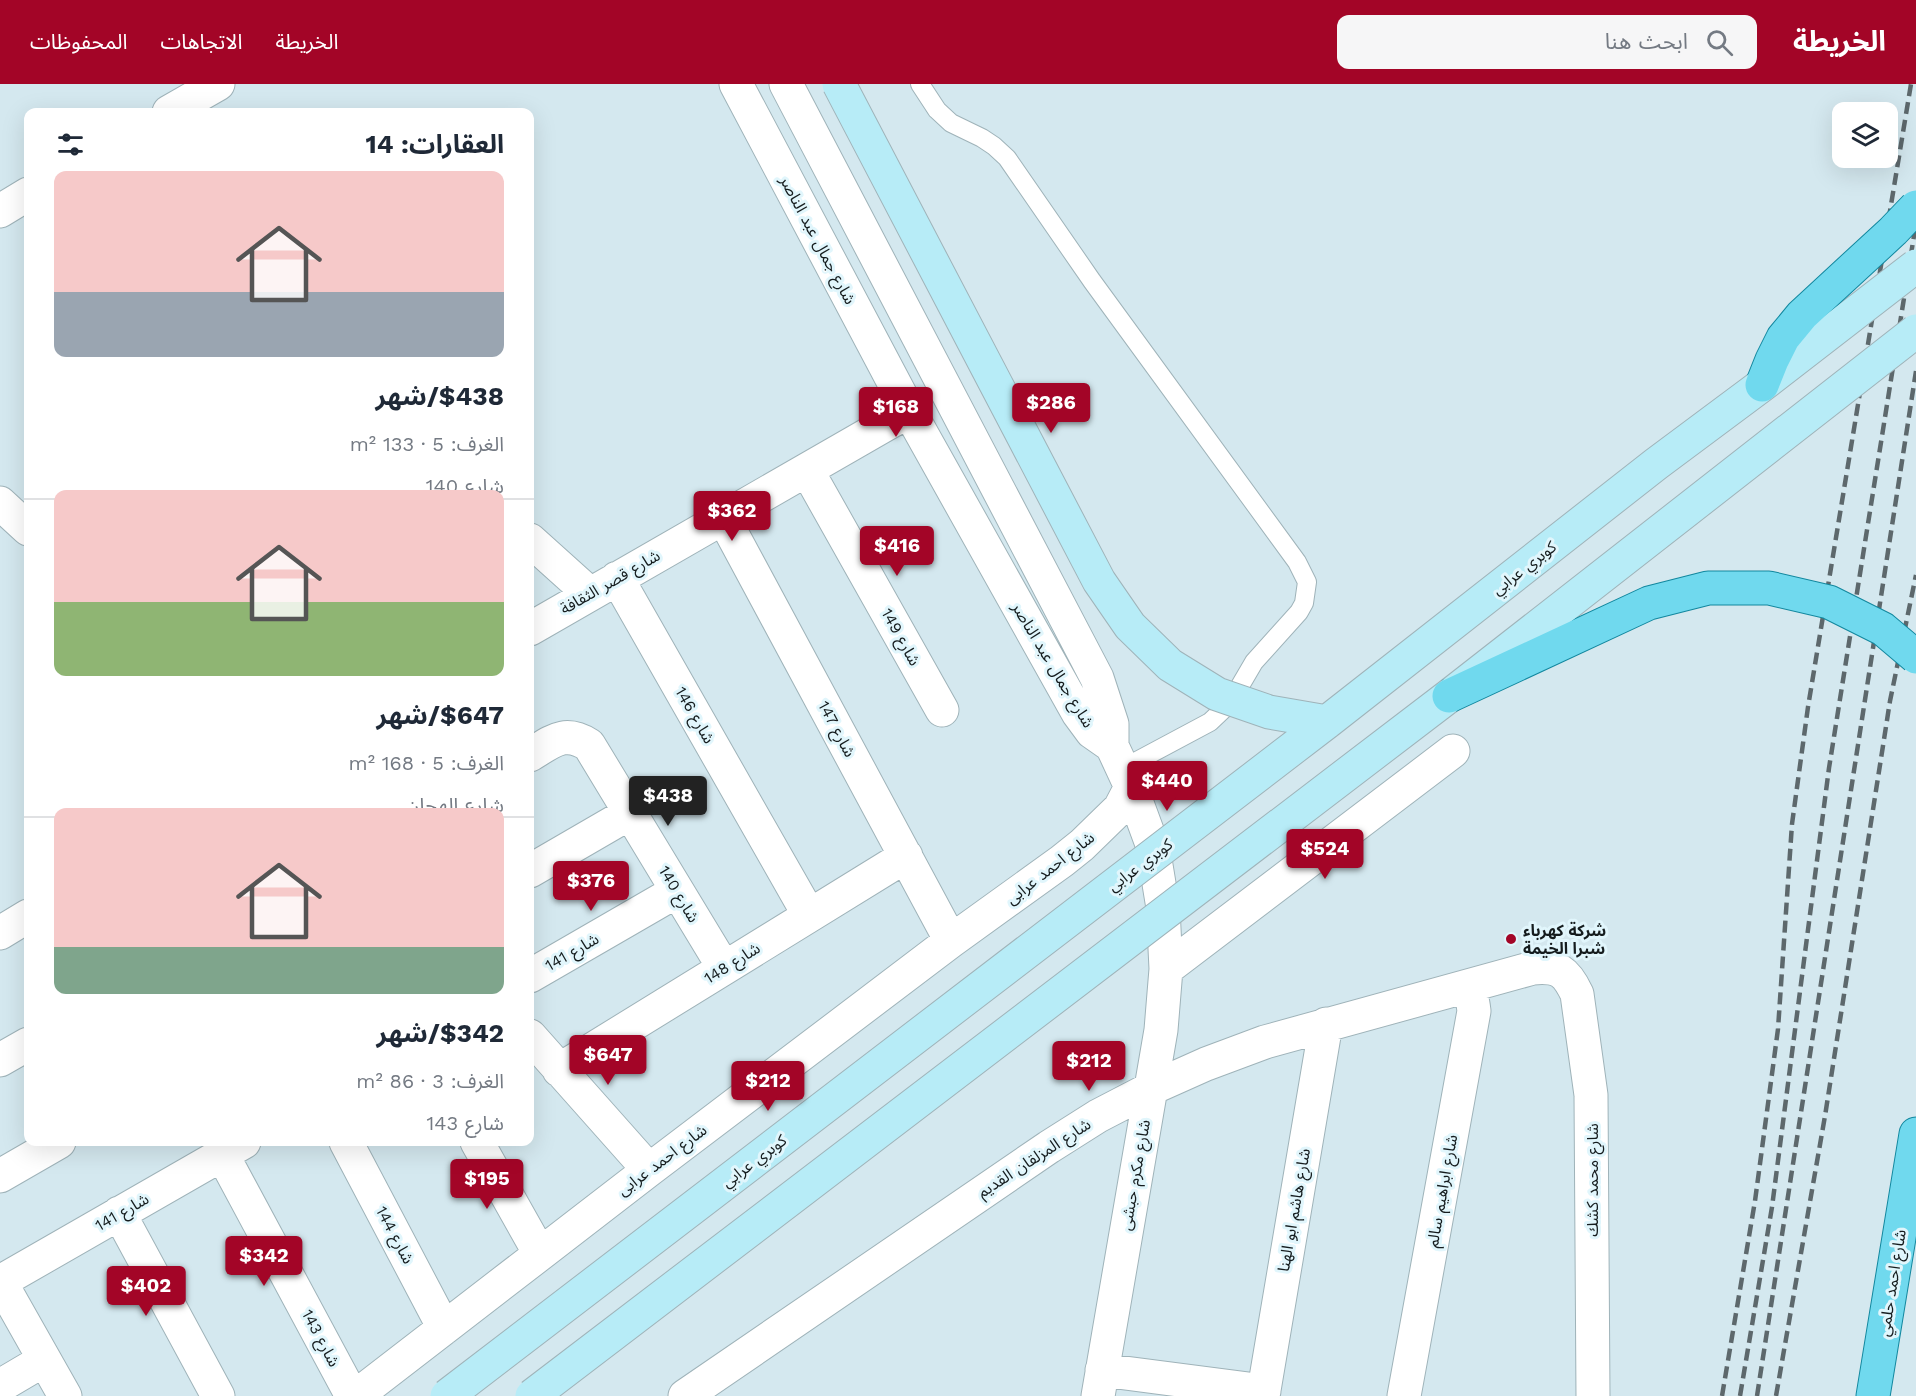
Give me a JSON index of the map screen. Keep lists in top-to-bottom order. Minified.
{"streets":{"main road":["كوبري عرابي","شارع احمد حلمي"],"street":["شارع جمال عبد الناصر","شارع قصر الثقافة","شارع 149","شارع 146","شارع 147","شارع احمد عرابى","شارع 140","شارع 141","شارع 148","شارع المزلقان القديم","شارع مكرم حبشى","شارع محمد كشك","شارع ابراهيم سالم","شارع هاشم ابو الهنا","شارع 144","شارع 143"]},"crossings":[["شارع جمال عبد الناصر","شارع قصر الثقافة"],["شارع جمال عبد الناصر","شارع احمد عرابى"],["شارع جمال عبد الناصر","شارع مكرم حبشى"],["شارع قصر الثقافة","شارع 149"],["شارع قصر الثقافة","شارع 146"],["شارع قصر الثقافة","شارع 147"],["شارع 146","شارع 148"],["شارع 147","شارع احمد عرابى"],["شارع 147","شارع 148"],["شارع احمد عرابى","شارع مكرم حبشى"],["شارع احمد عرابى","شارع 144"],["شارع احمد عرابى","شارع 143"],["شارع 140","شارع 141"],["شارع 140","شارع 148"],["شارع 141","شارع 143"],["شارع المزلقان القديم","شارع مكرم حبشى"],["شارع المزلقان القديم","شارع محمد كشك"],["شارع المزلقان القديم","شارع ابراهيم سالم"],["شارع المزلقان القديم","شارع هاشم ابو الهنا"]],"places":["شركة كهرباء شبرا الخيمة"],"page":{"header":"الخريطة","search":"ابحث هنا","nav":["الخريطة","الاتجاهات","المحفوظات"],"heading":"العقارات: 14","list":[{"name":"$438/شهر","note":"الغرف: 5 · 133 m² · شارع 140"},{"name":"$647/شهر","note":"الغرف: 5 · 168 m² · شارع الهجان"},{"name":"$342/شهر","note":"الغرف: 3 · 86 m² · شارع 143"}],"price":["$286","$168","$362","$416","$440","$438","$524","$376","$647","$212","$212","$195","$342","$402"]}}
